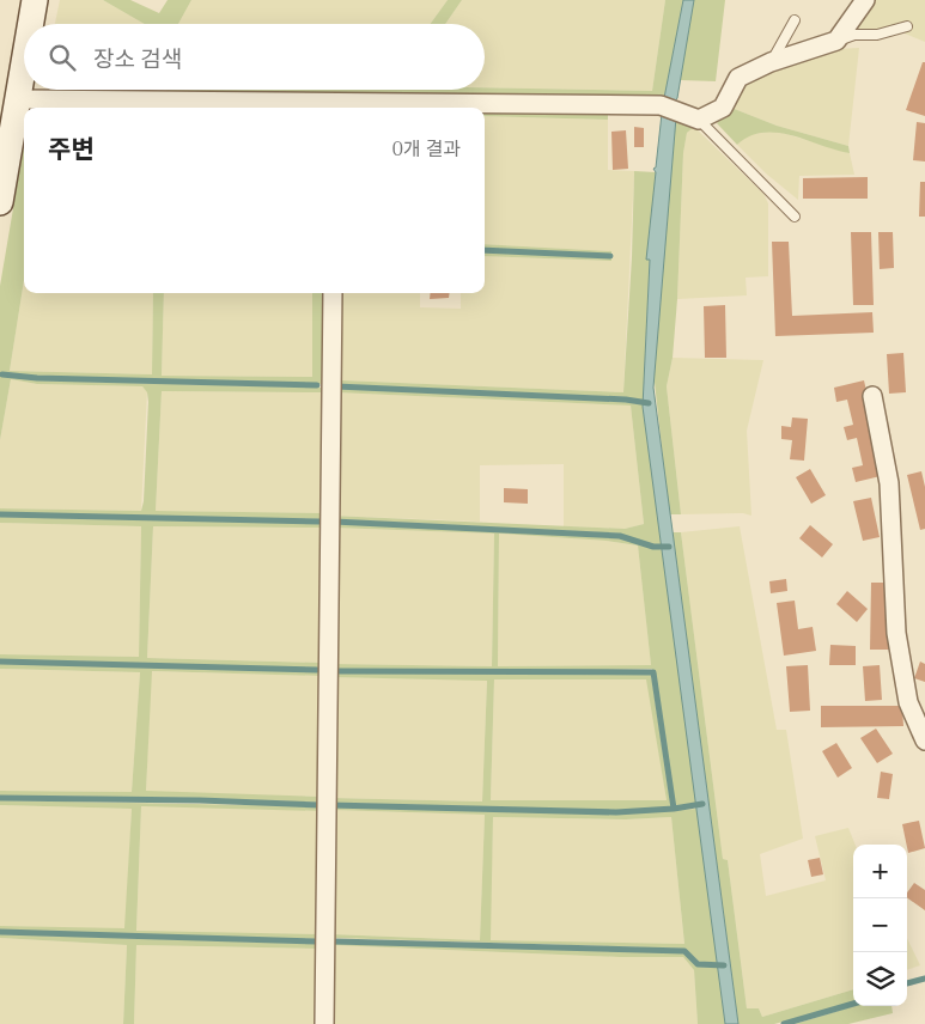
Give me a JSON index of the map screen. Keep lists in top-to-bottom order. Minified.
{"page":{"search":"장소 검색","heading":["주변","0개 결과"],"map_buttons":["+","−"]}}
